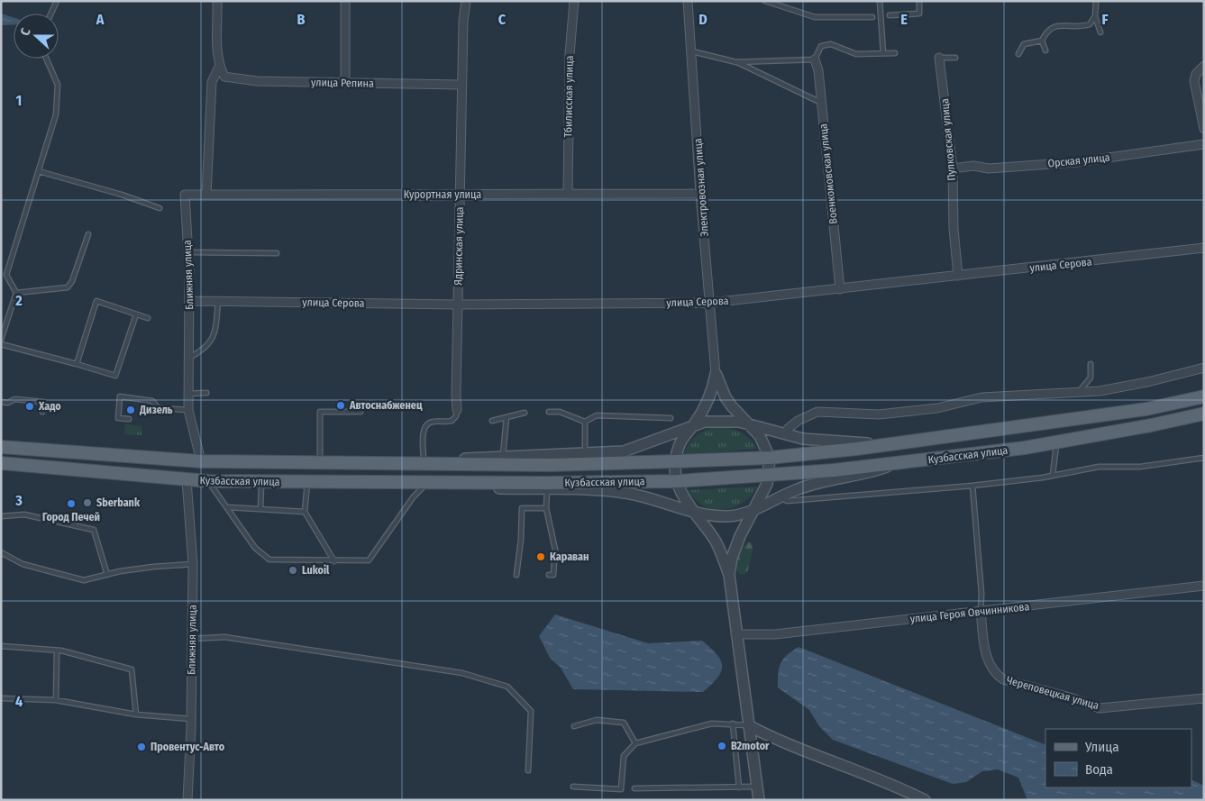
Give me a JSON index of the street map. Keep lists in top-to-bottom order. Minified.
{"streets":{"main road":["Кузбасская улица"],"street":["улица Репина","Тбилисская улица","Пулковская улица","Орская улица","Военкомовская улица","Электровозная улица","Курортная улица","Ядринская улица","улица Серова","Ближняя улица","улица Героя Овчинникова","Череповецкая улица"]},"crossings":[["улица Репина","Ядринская улица"],["Тбилисская улица","Курортная улица"],["Пулковская улица","Орская улица"],["Пулковская улица","улица Серова"],["Военкомовская улица","улица Серова"],["Электровозная улица","Курортная улица"],["Электровозная улица","улица Серова"],["Курортная улица","Ядринская улица"],["Курортная улица","Ближняя улица"],["Ядринская улица","улица Серова"],["улица Серова","Ближняя улица"],["Ближняя улица","Кузбасская улица"],["улица Героя Овчинникова","Череповецкая улица"]],"places":["Автоснабженец","Хадо","Дизель","Sberbank","Город Печей","Караван","Lukoil","B2motor","Провентус-Авто"],"legend":["Улица","Вода"],"north":"left","grid":{"columns":["A","B","C","D","E","F"],"rows":["1","2","3","4"]}}
